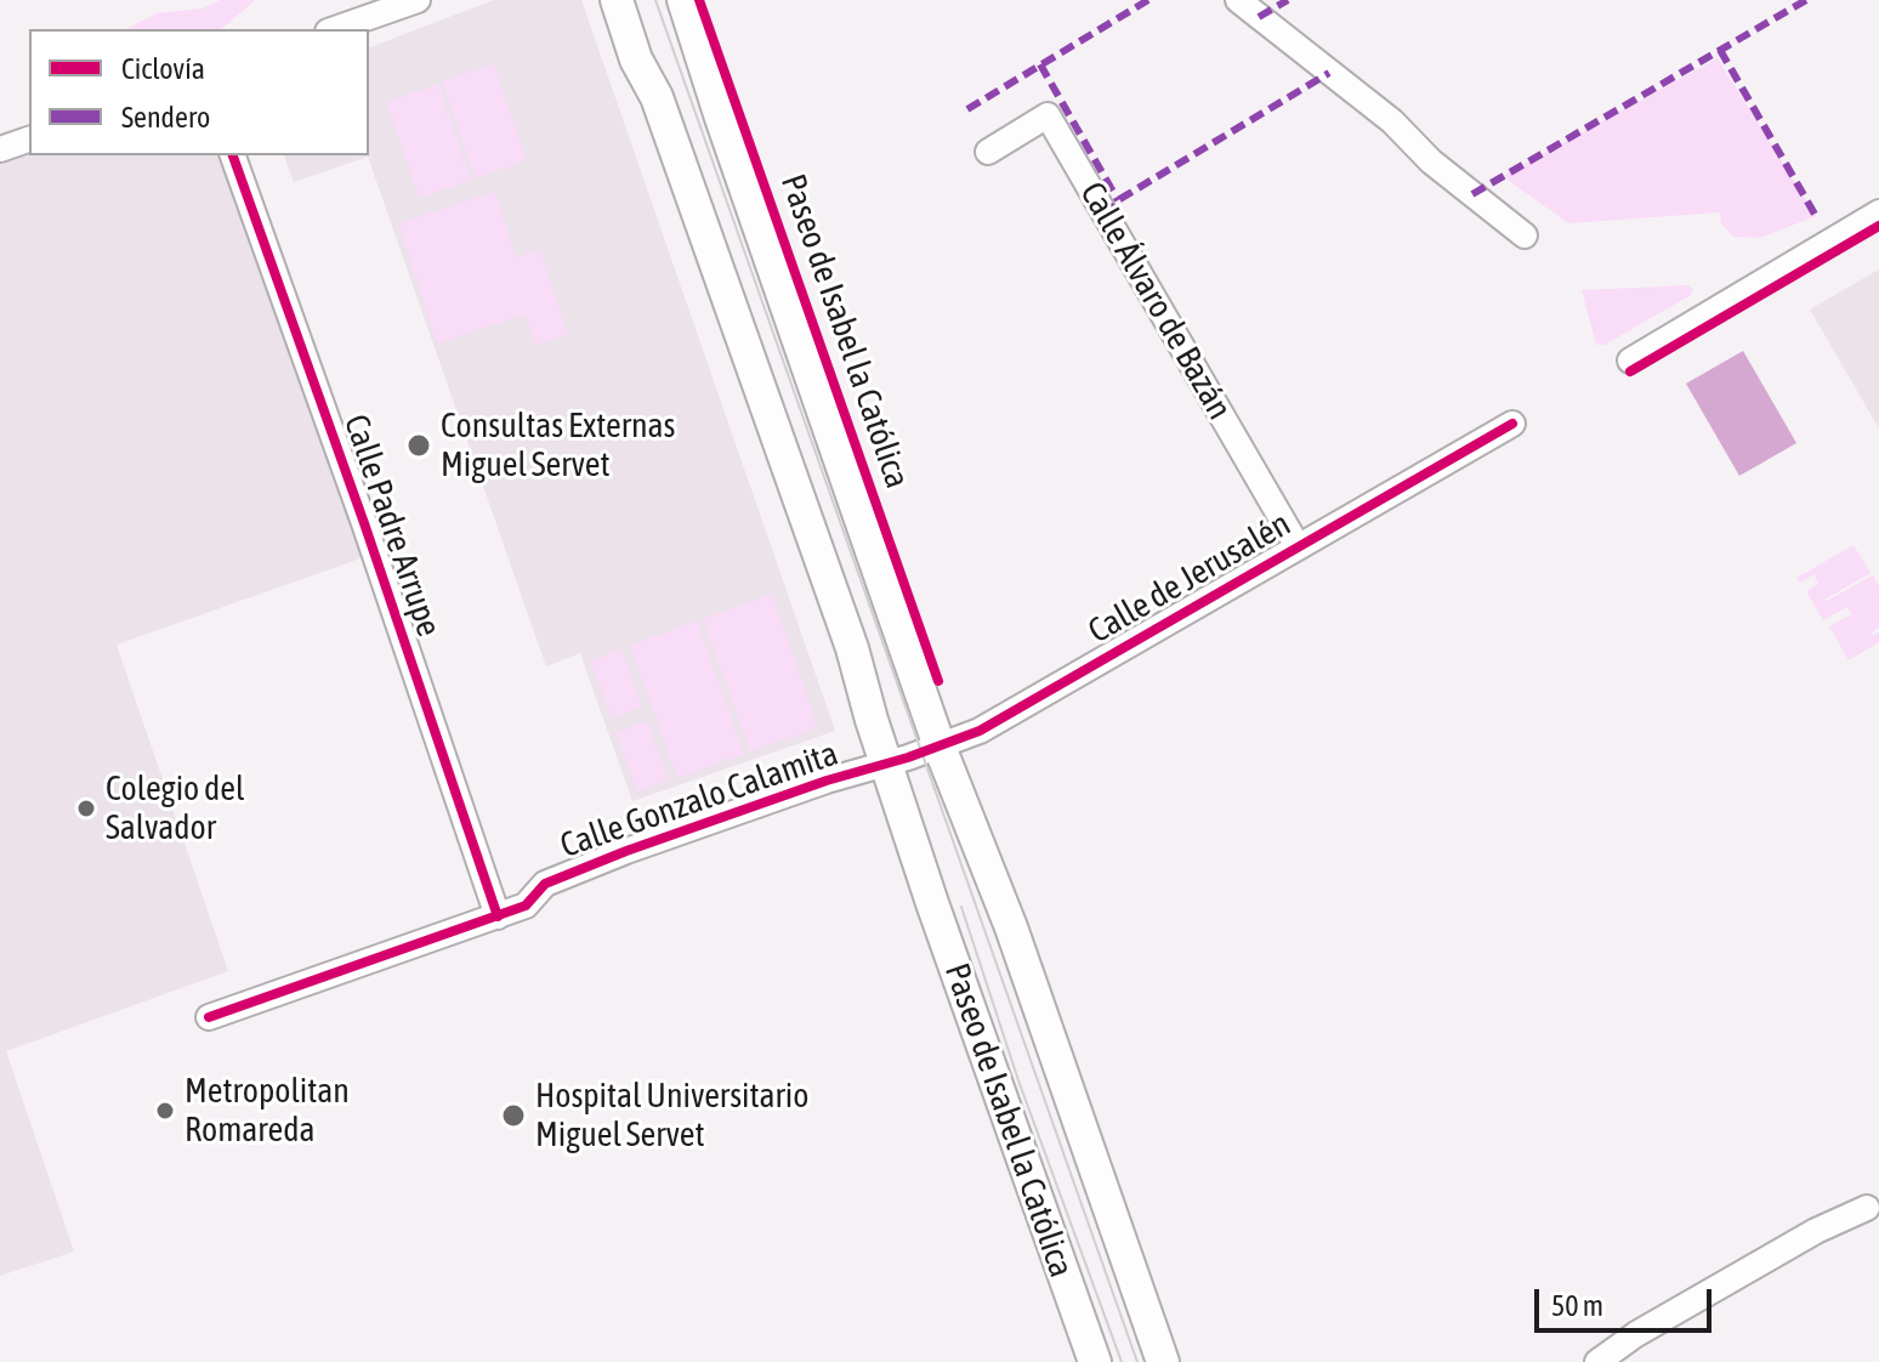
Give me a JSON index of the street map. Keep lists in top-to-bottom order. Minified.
{"streets":{"main road":["Paseo de Isabel la Católica"],"street":["Calle Álvaro de Bazán","Calle Padre Arrupe","Calle de Jerusalén","Calle Gonzalo Calamita"]},"crossings":[["Calle Álvaro de Bazán","Calle de Jerusalén"],["Paseo de Isabel la Católica","Calle de Jerusalén"],["Paseo de Isabel la Católica","Calle Gonzalo Calamita"],["Calle Padre Arrupe","Calle Gonzalo Calamita"],["Calle de Jerusalén","Calle Gonzalo Calamita"]],"places":["Consultas Externas Miguel Servet","Colegio del Salvador","Metropolitan Romareda","Hospital Universitario Miguel Servet"],"legend":["Ciclovía","Sendero"],"scale_bar":"50 m"}
